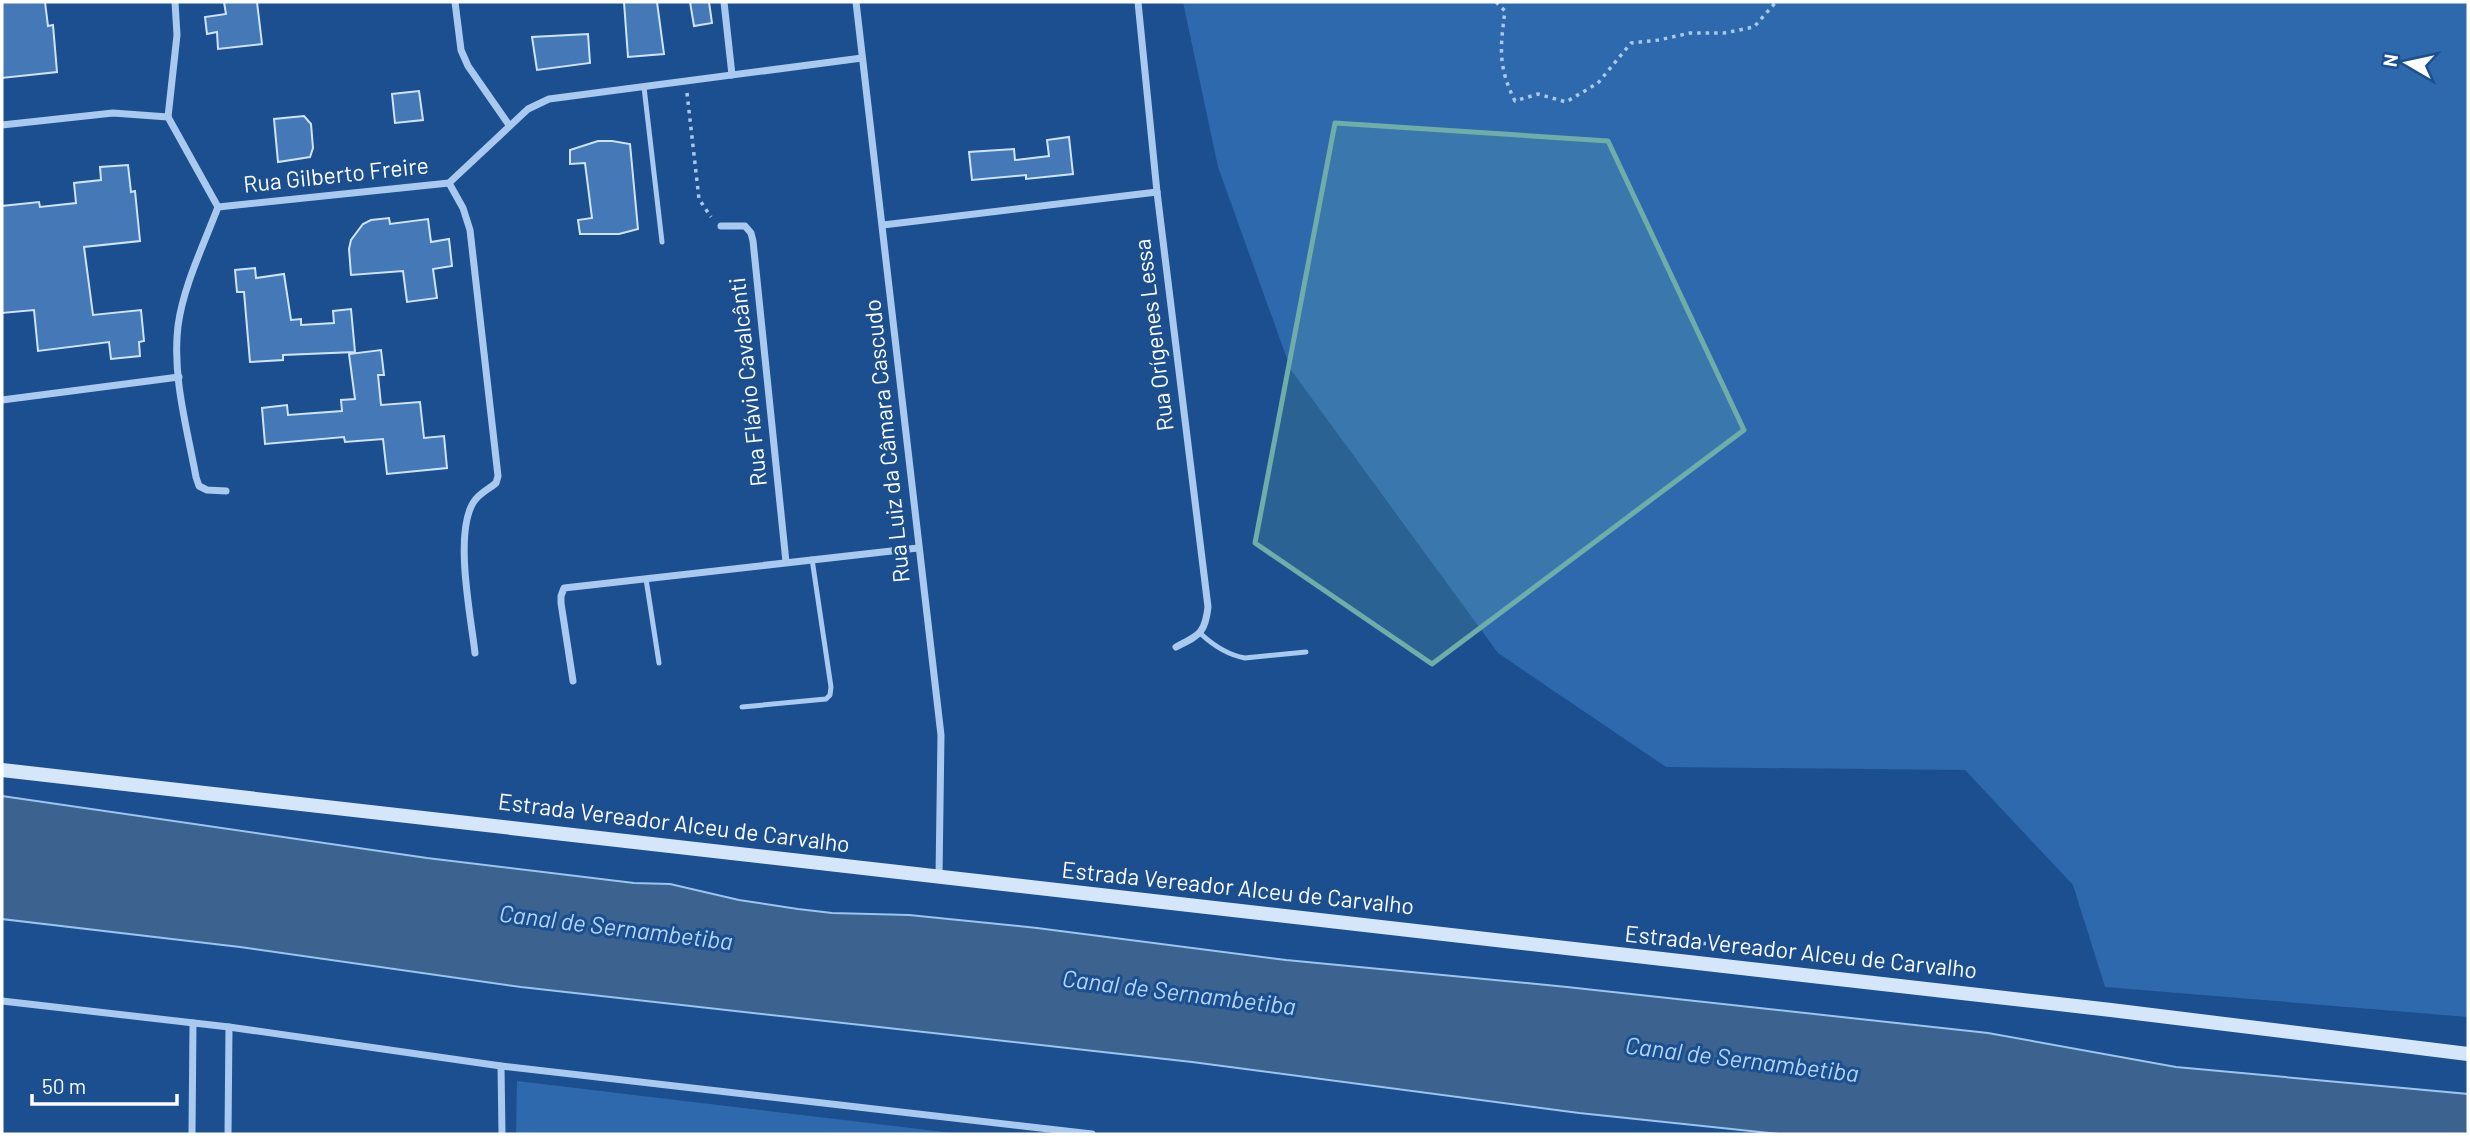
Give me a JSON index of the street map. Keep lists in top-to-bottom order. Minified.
{"streets":{"street":["Rua Gilberto Freire","Rua Orígenes Lessa","Rua Flávio Cavalcânti","Rua Luiz da Câmara Cascudo","Estrada Vereador Alceu de Carvalho"]},"crossings":[["Rua Gilberto Freire","Rua Luiz da Câmara Cascudo"],["Rua Luiz da Câmara Cascudo","Estrada Vereador Alceu de Carvalho"]],"water":["Canal de Sernambetiba"],"scale_bar":"50 m","north":"left"}
